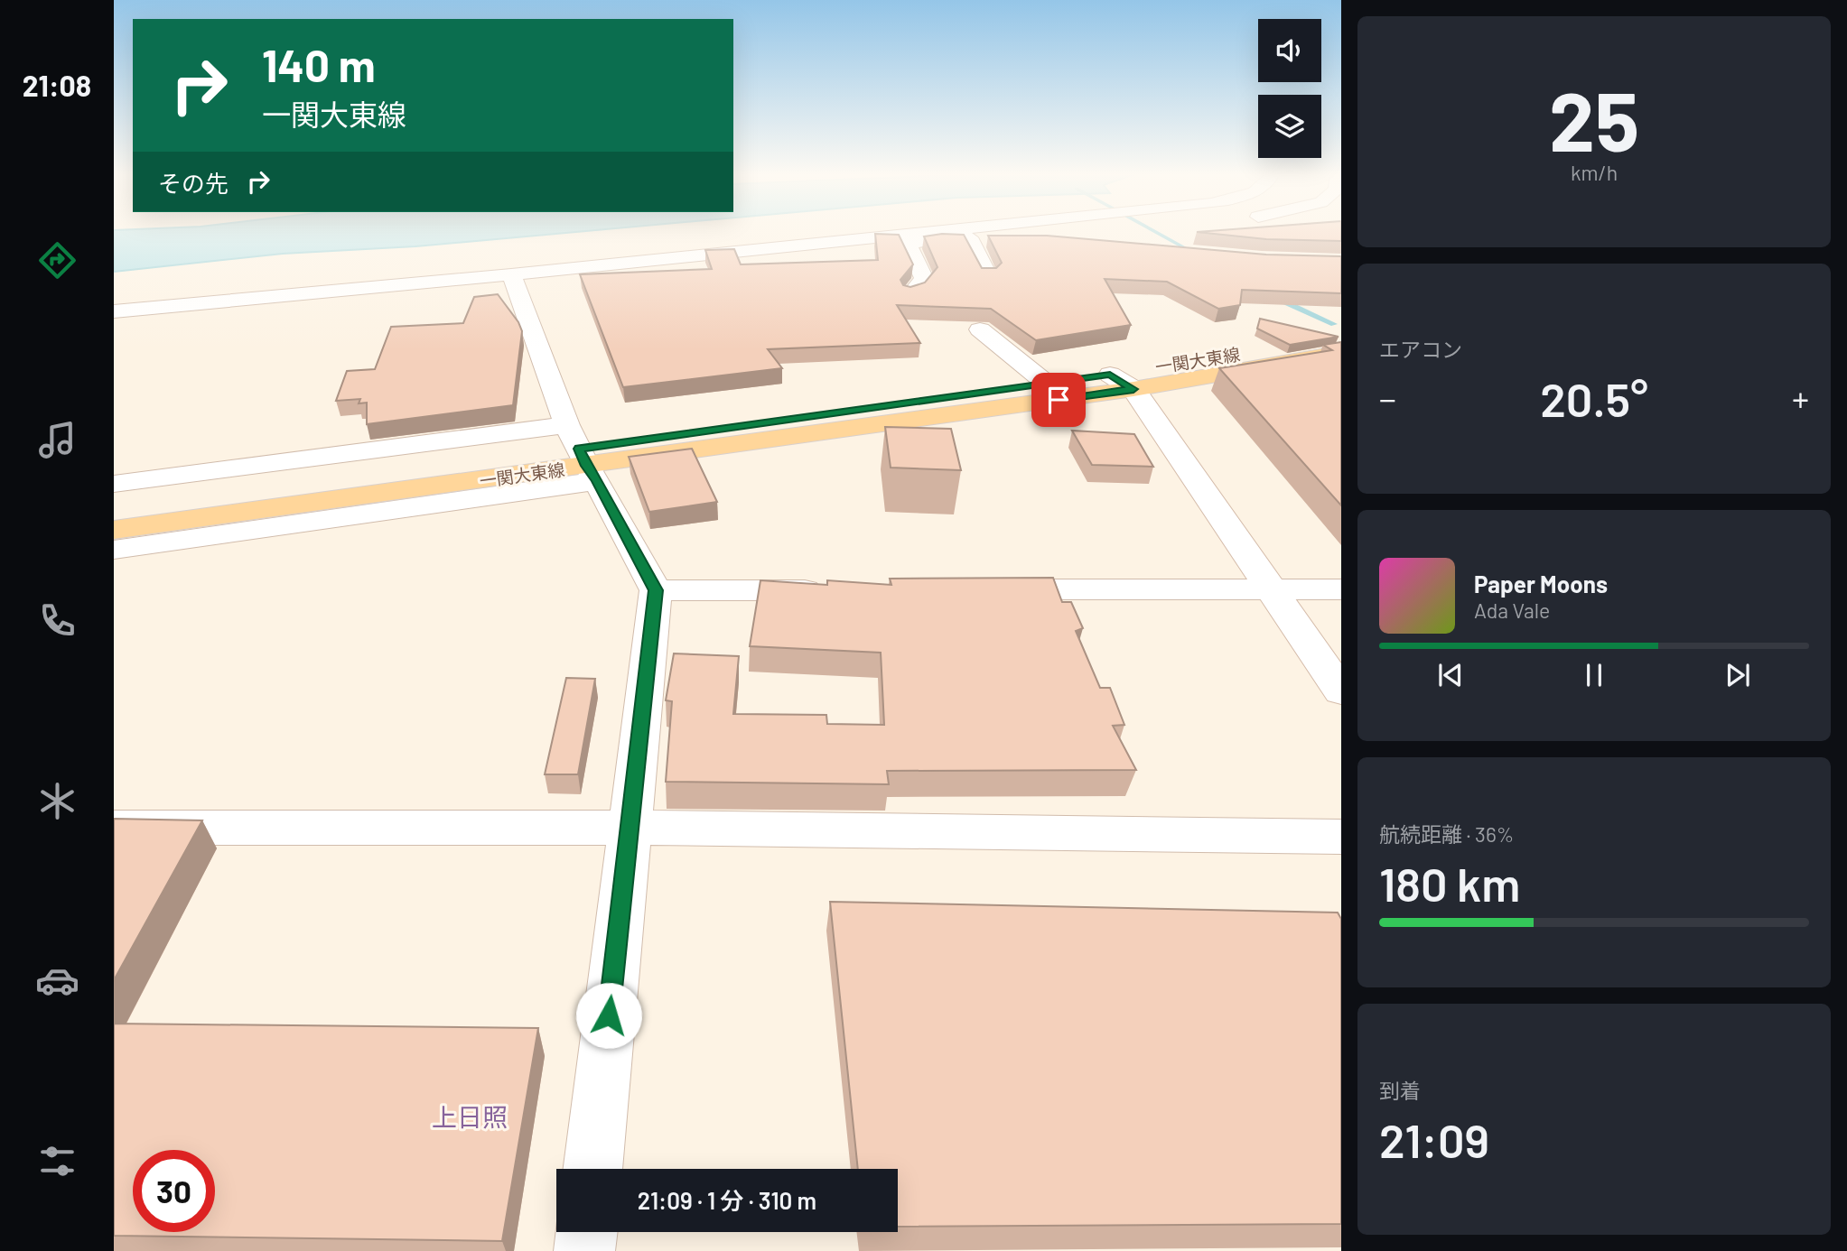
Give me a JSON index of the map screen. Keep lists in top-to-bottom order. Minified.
{"streets":{"main road":["一関大東線"]},"districts":["上日照"],"page":{"tabs":"21:08","tile":[["25","km/h"],"エアコン",["航続距離 · 36%","180 km"],["到着","21:09"]],"turn":["140 m","一関大東線"],"then":"その先","heat":["−","20.5°","+"],"song":["Paper Moons","Ada Vale"],"limit":"30","trip":"21:09 · 1 分 · 310 m"}}
